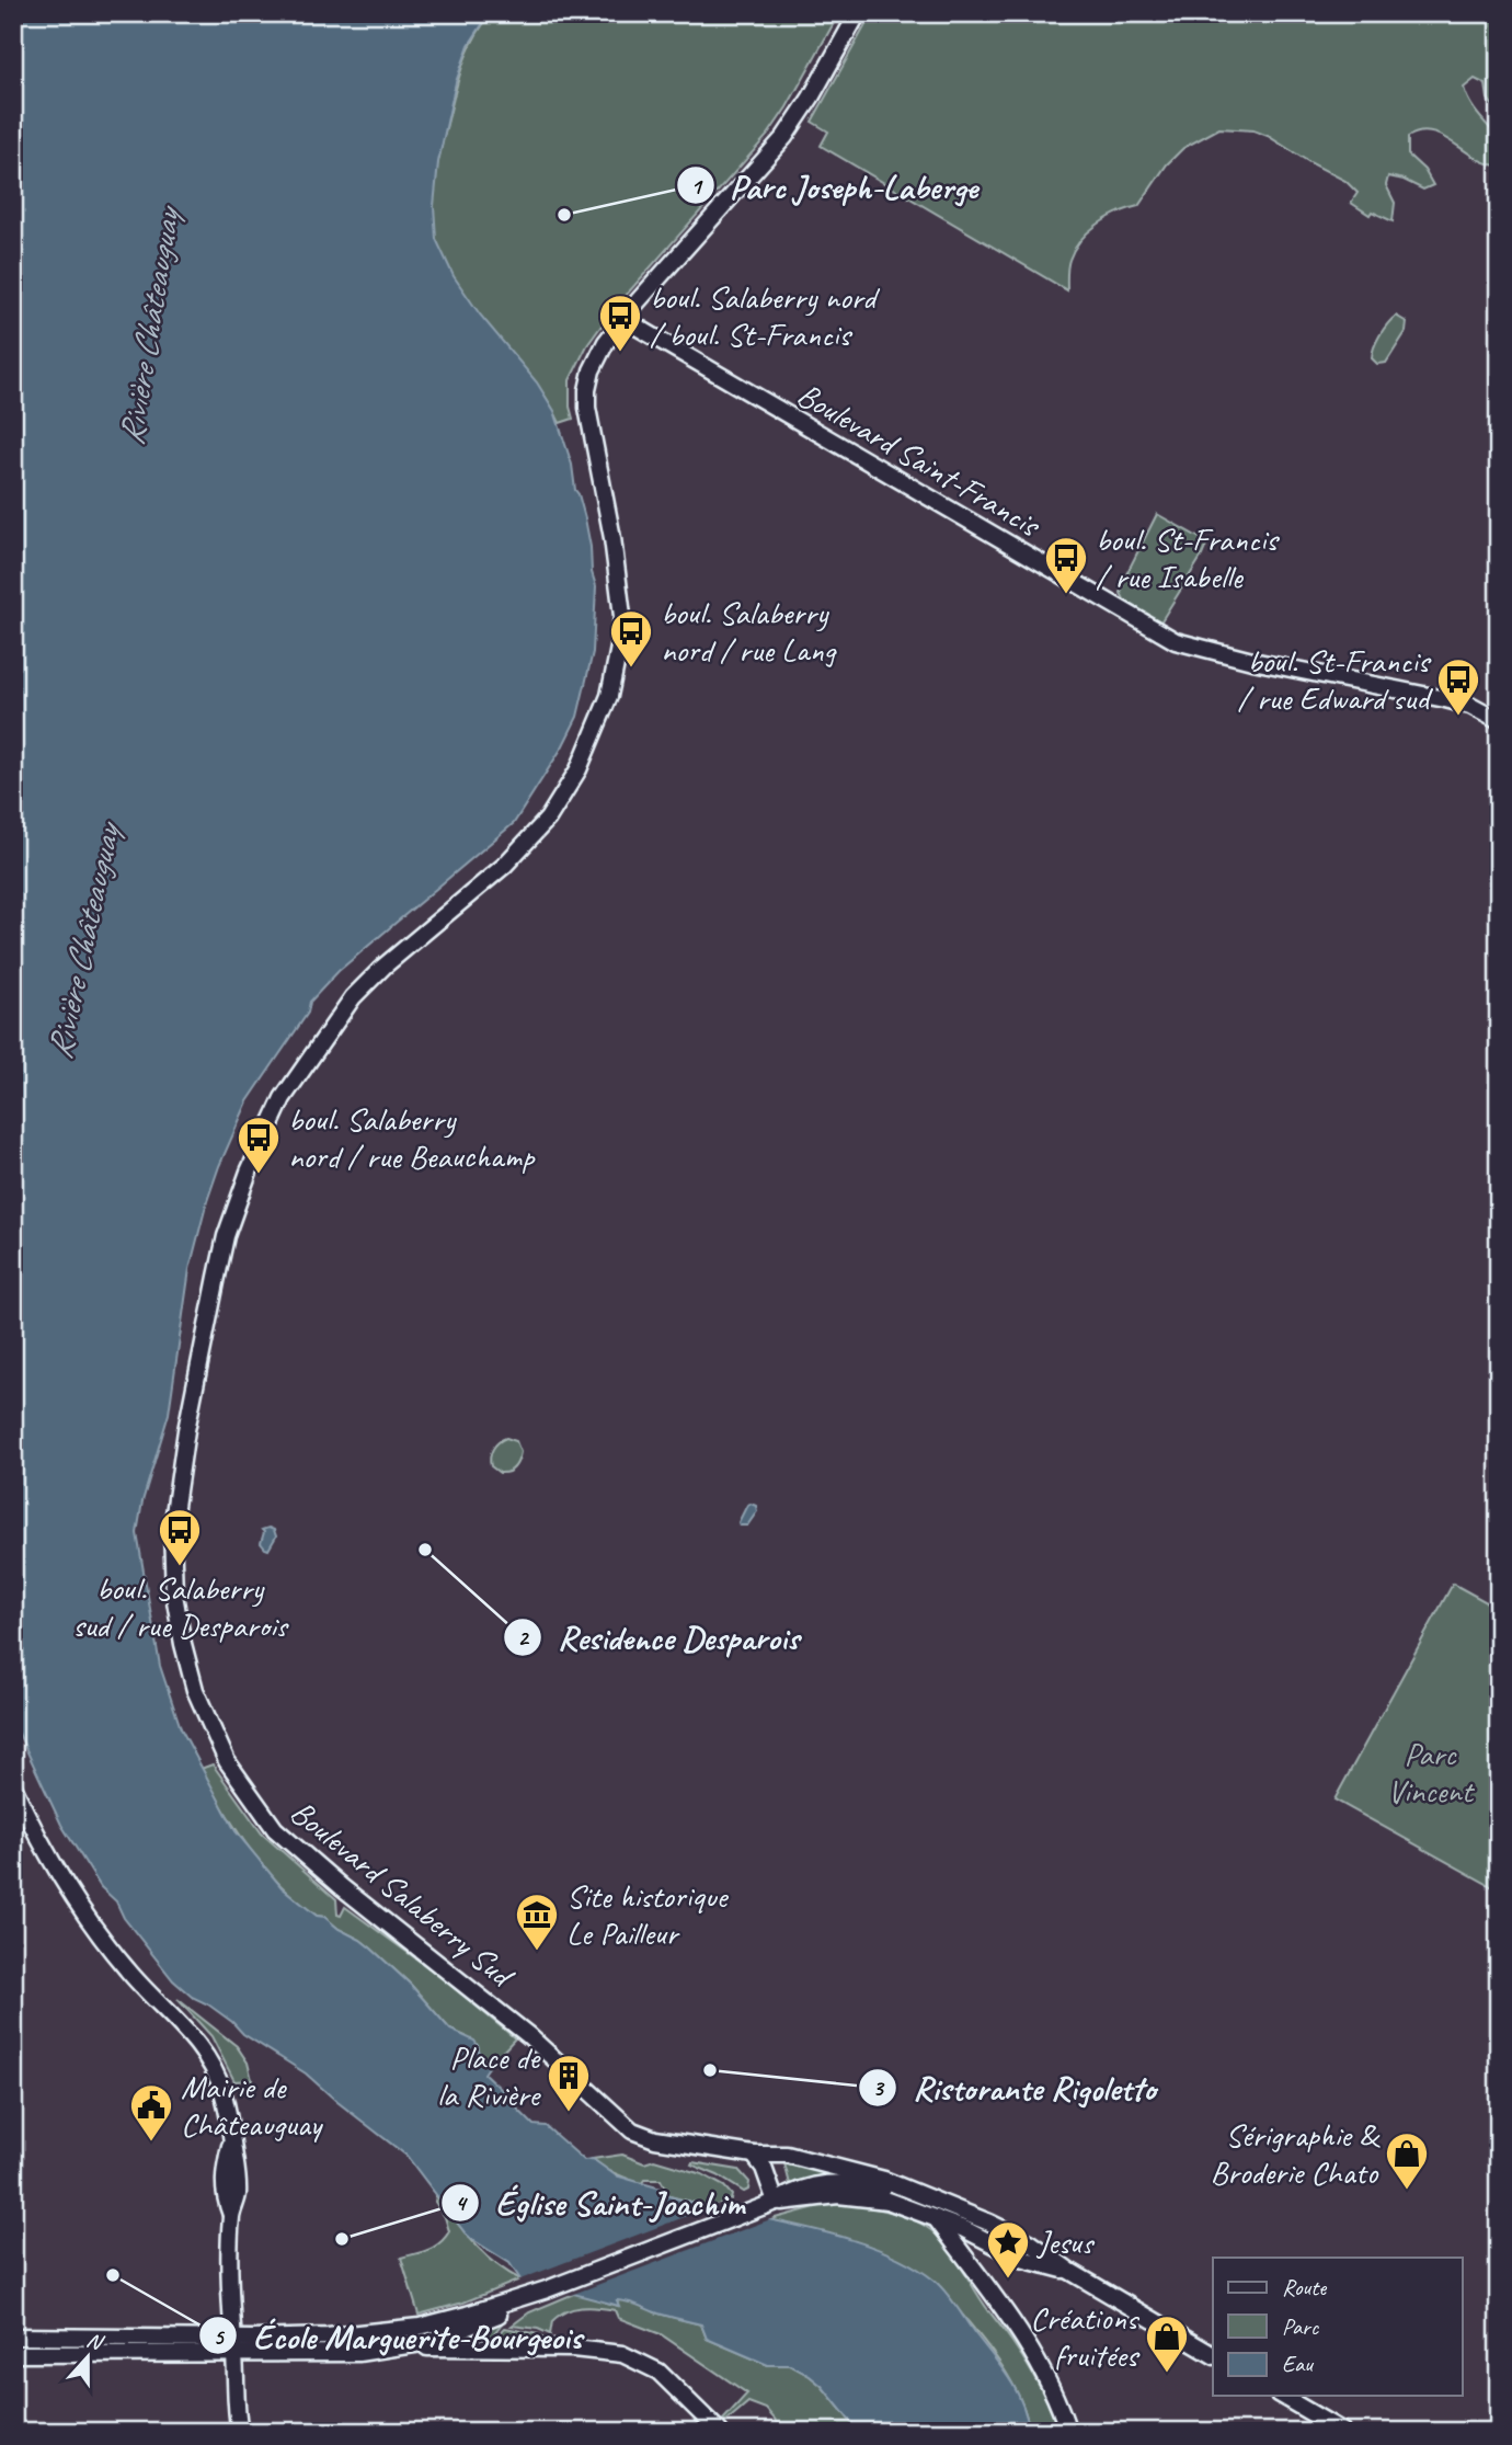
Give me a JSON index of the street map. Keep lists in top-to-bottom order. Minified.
{"streets":{"street":["Boulevard Saint-Francis","Boulevard Salaberry Sud"]},"crossings":[["Boulevard Saint-Francis","Boulevard Salaberry Sud"]],"water":["Rivière Châteauguay"],"parks":["Parc Vincent"],"places":{"other":["Parc Joseph-Laberge","Residence Desparois","Ristorante Rigoletto","Église Saint-Joachim","École Marguerite-Bourgeois"],"bus stop":["boul. Salaberry nord / boul. St-Francis","boul. St-Francis / rue Isabelle","boul. Salaberry nord / rue Lang","boul. St-Francis / rue Edward sud","boul. Salaberry nord / rue Beauchamp","boul. Salaberry sud / rue Desparois"],"museum":["Site historique Le Pailleur"],"building":["Place de la Rivière"],"public building":["Mairie de Châteauguay"],"shop":["Sérigraphie & Broderie Chato","Créations fruitées"],"place":["Jesus"]},"legend":["Route","Parc","Eau"],"north":"top"}
